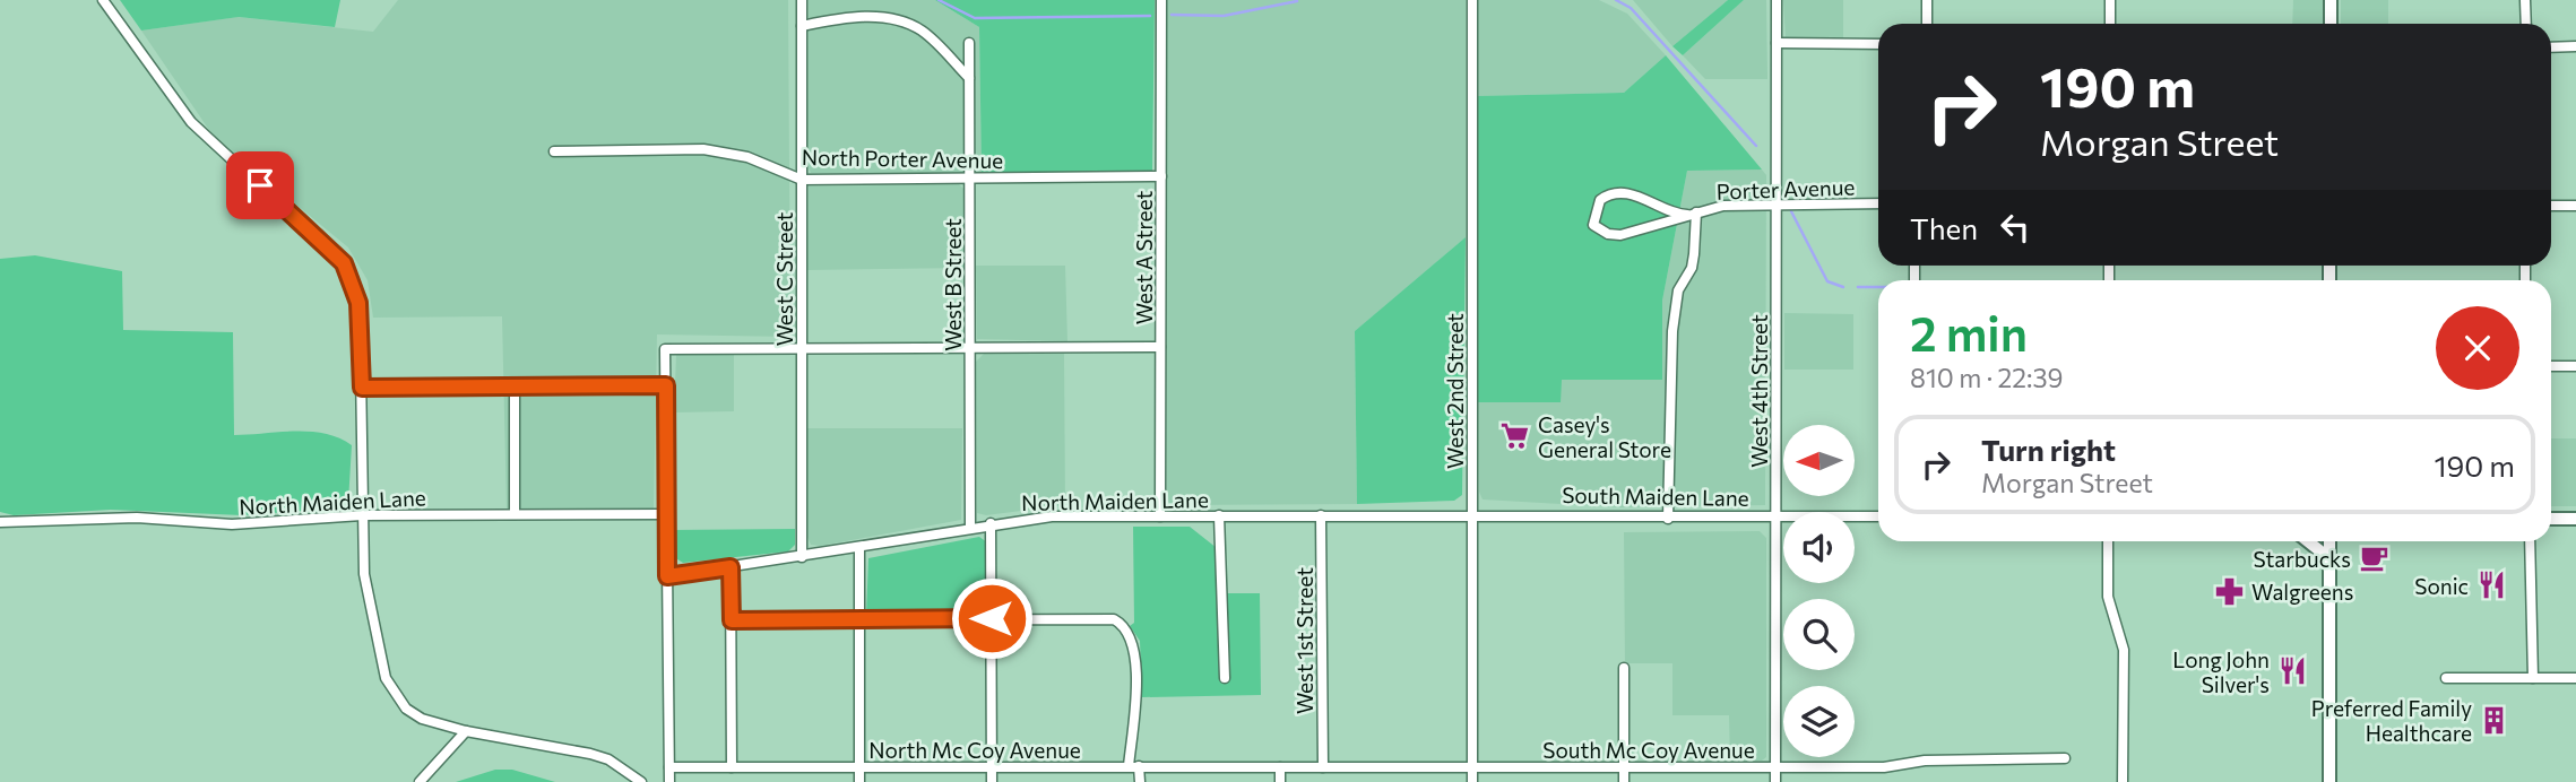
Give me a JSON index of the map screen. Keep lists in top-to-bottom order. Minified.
{"streets":{"street":["North Porter Avenue","Porter Avenue","West A Street","West C Street","West B Street","West 2nd Street","West 4th Street","South Maiden Lane","North Maiden Lane","West 1st Street","North Mc Coy Avenue","South Mc Coy Avenue"]},"crossings":[["North Porter Avenue","West A Street"],["North Porter Avenue","West C Street"],["North Porter Avenue","West B Street"],["Porter Avenue","West 4th Street"],["West A Street","North Maiden Lane"],["West C Street","North Maiden Lane"],["West B Street","North Maiden Lane"],["West 2nd Street","South Maiden Lane"],["West 2nd Street","North Maiden Lane"],["West 2nd Street","South Mc Coy Avenue"],["West 4th Street","South Maiden Lane"],["West 4th Street","South Mc Coy Avenue"],["South Maiden Lane","North Maiden Lane"],["North Maiden Lane","West 1st Street"],["West 1st Street","South Mc Coy Avenue"],["North Mc Coy Avenue","South Mc Coy Avenue"]],"places":{"supermarket":["Casey's General Store"],"cafe":["Starbucks"],"restaurant":["Sonic","Long John Silver's"],"pharmacy":["Walgreens"],"building":["Preferred Family Healthcare"]},"north":"left","page":{"turn":["190 m","Morgan Street"],"then":"Then","heading":["2 min","810 m · 22:39"],"list":[{"name":"Turn right","note":"Morgan Street","value":"190 m"}]}}
